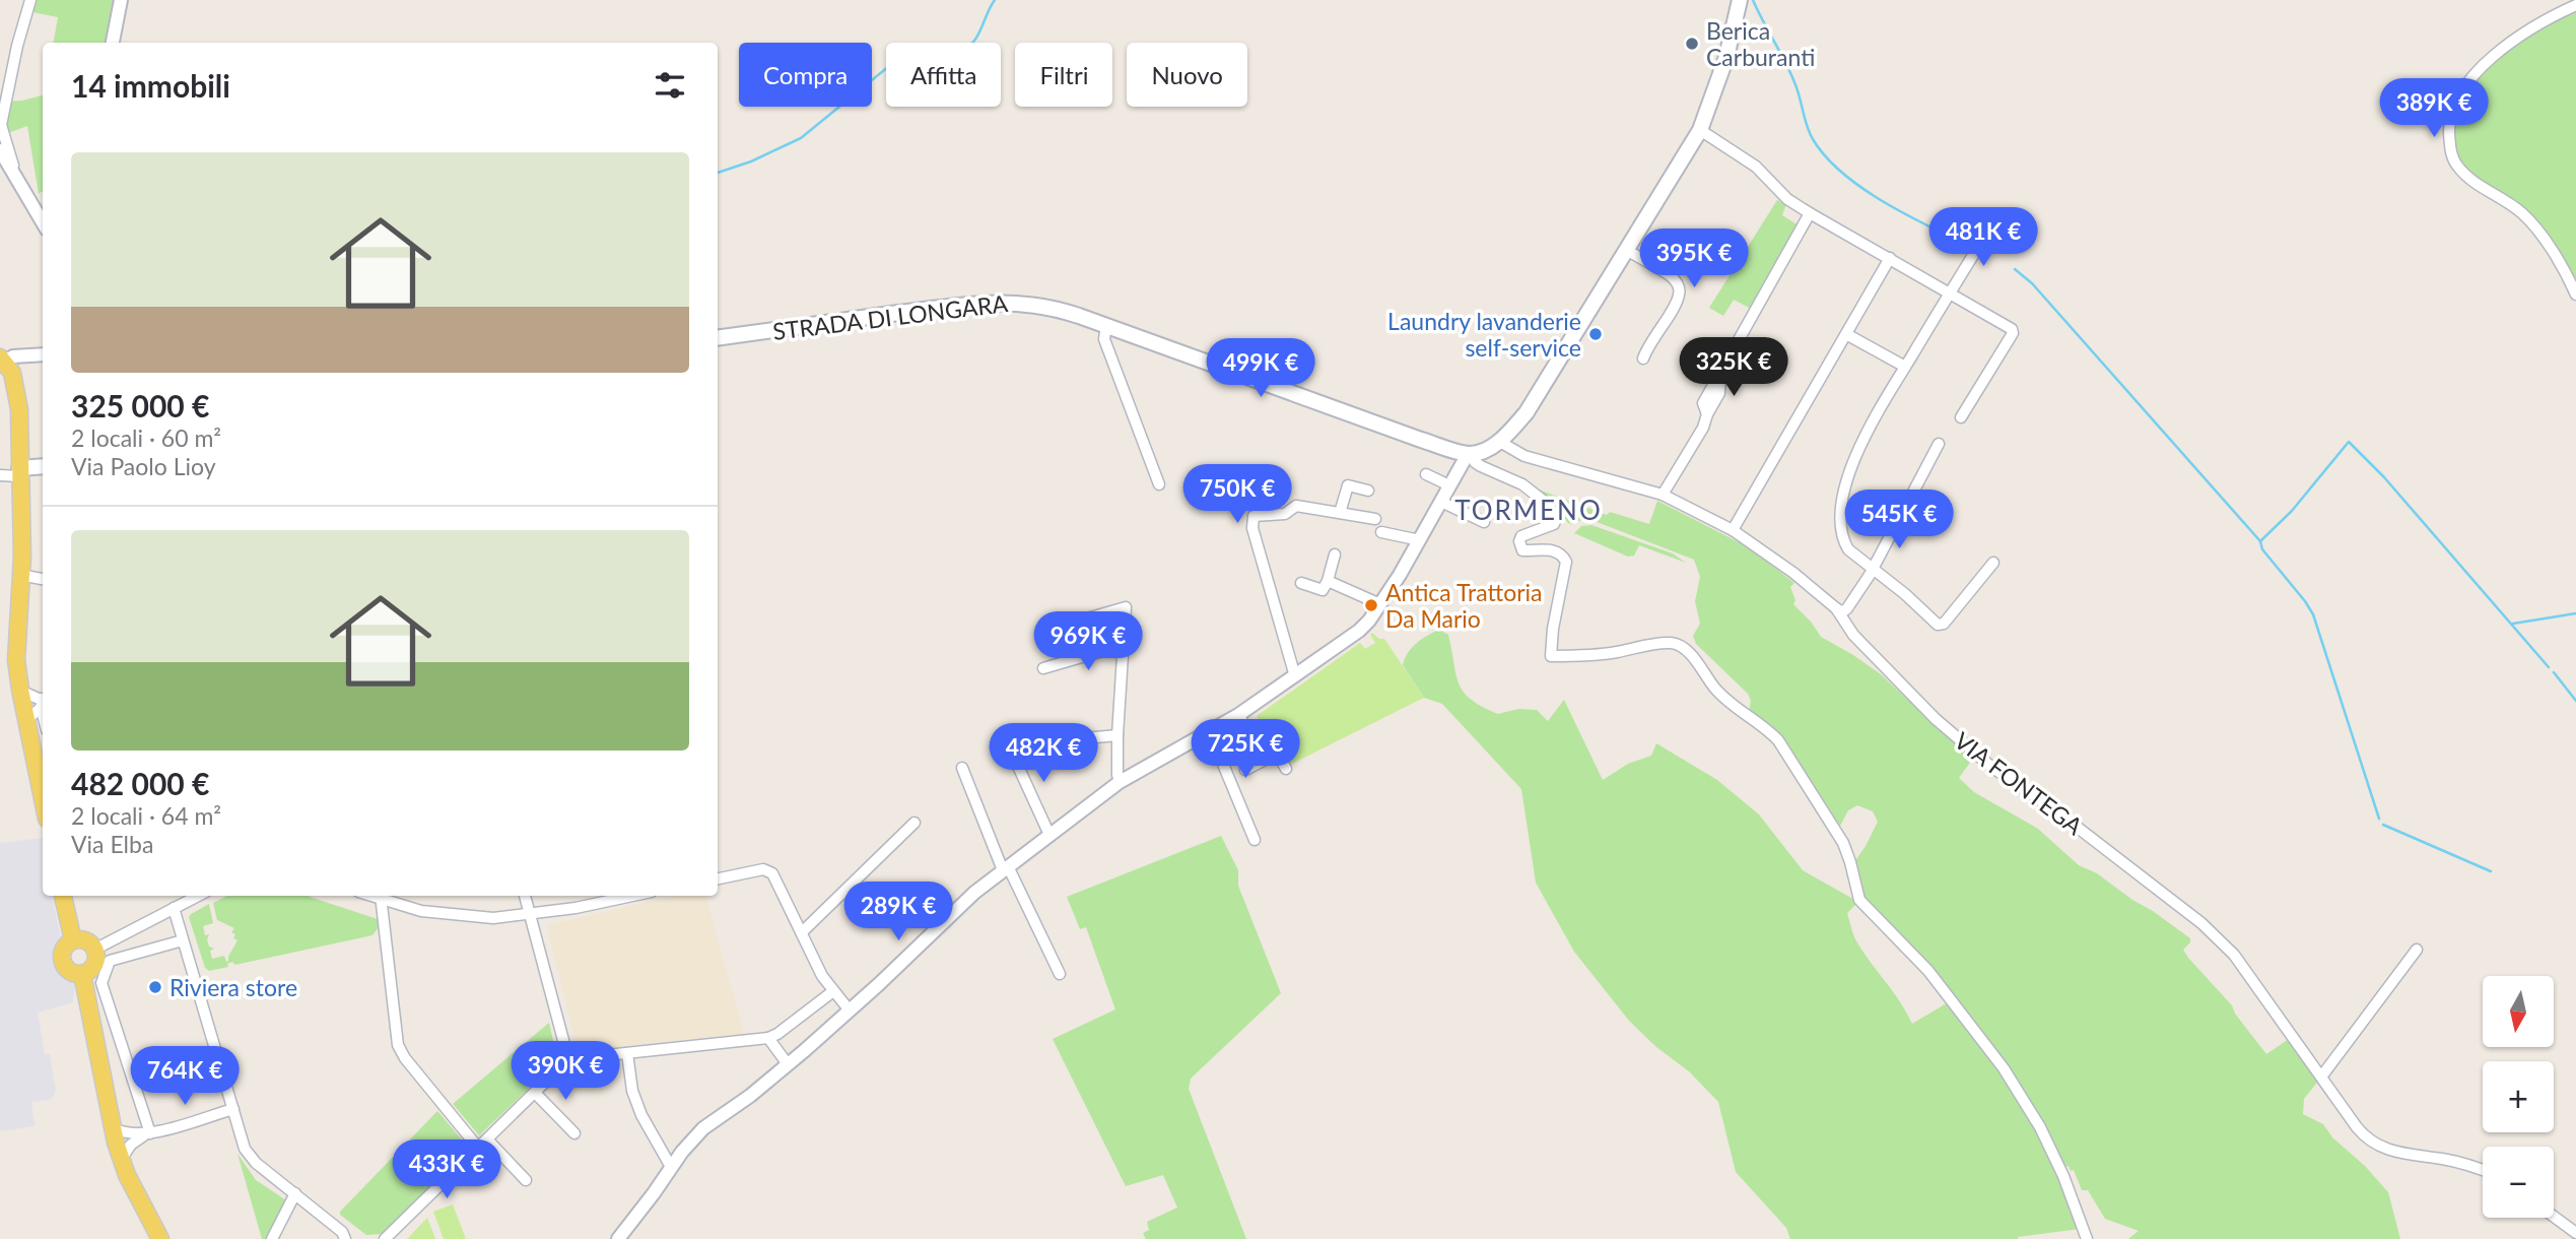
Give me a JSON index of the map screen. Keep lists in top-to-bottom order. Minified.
{"streets":{"main road":["STRADA DI LONGARA"],"street":["VIA FONTEGA"]},"districts":["TORMENO"],"places":["Berica Carburanti","Laundry lavanderie self-service","Antica Trattoria Da Mario","Riviera store"],"north":"bottom","page":{"chip":["Compra","Affitta","Filtri","Nuovo"],"heading":"14 immobili","price":["389K €","481K €","395K €","325K €","499K €","750K €","545K €","969K €","725K €","482K €","289K €","390K €","764K €","433K €"],"list":[{"name":"325 000 €","note":"2 locali · 60 m² · Via Paolo Lioy"},{"name":"482 000 €","note":"2 locali · 64 m² · Via Elba"}],"map_buttons":["+","−"]}}
